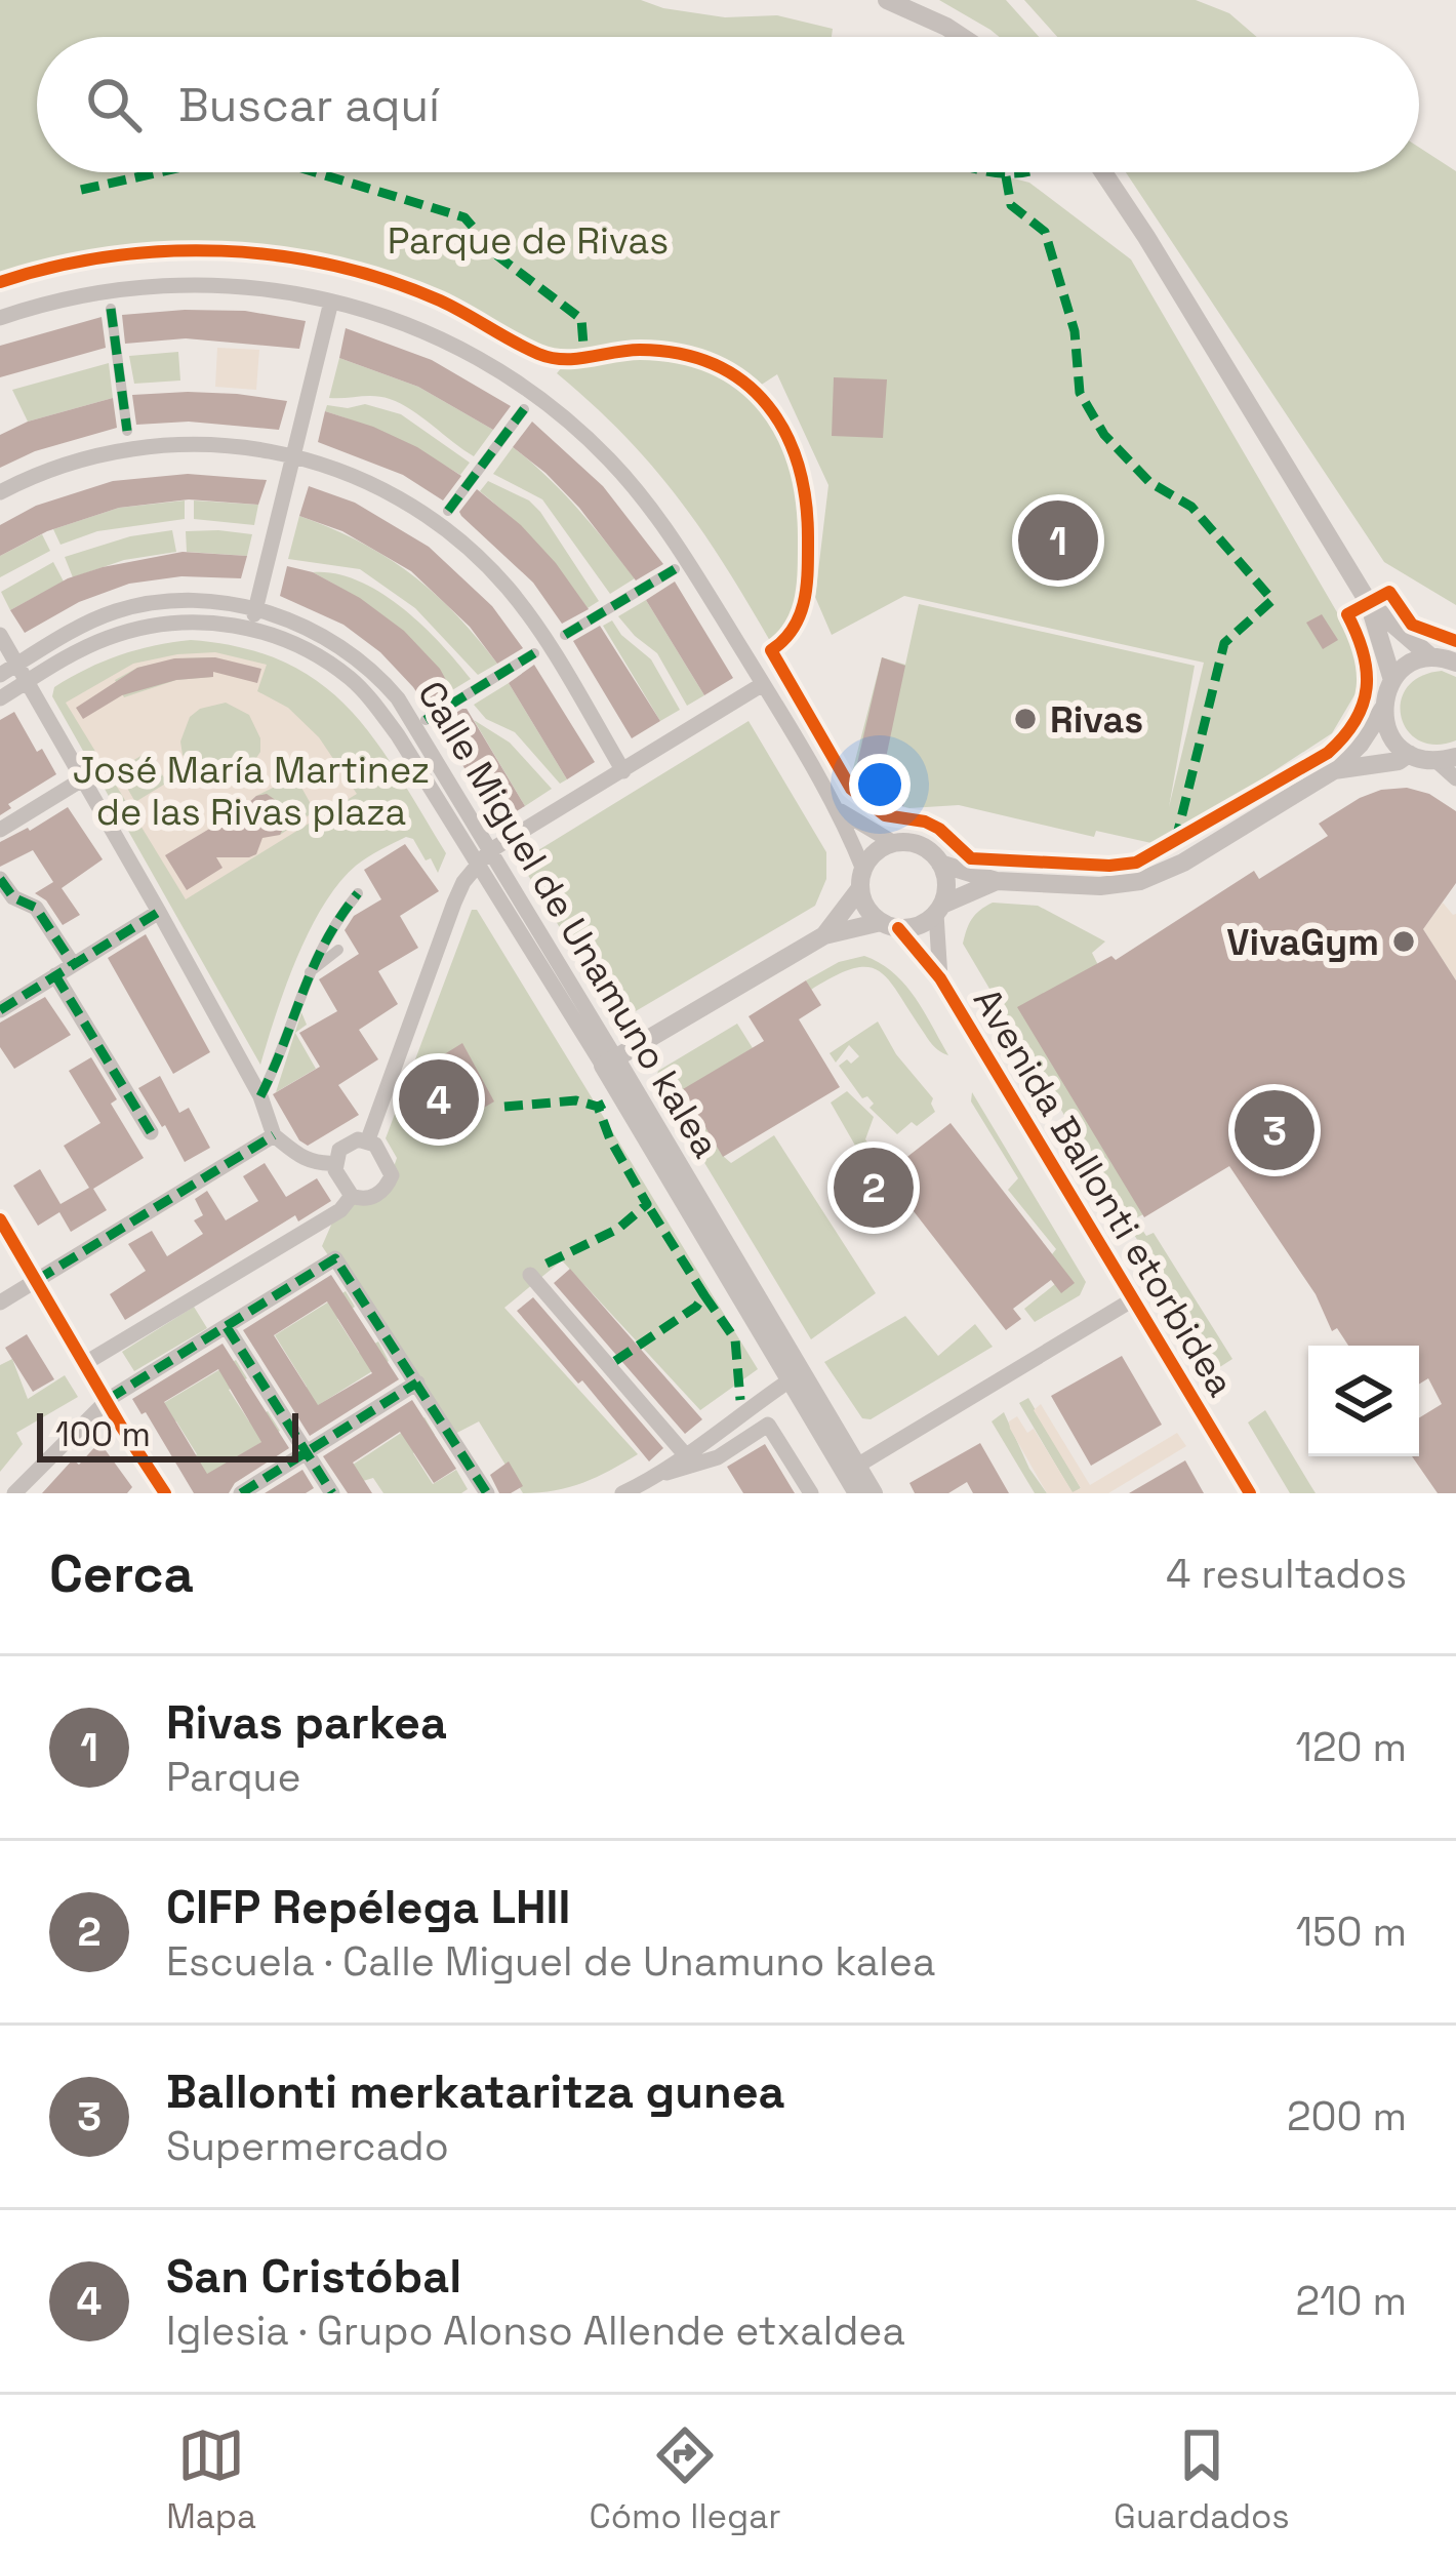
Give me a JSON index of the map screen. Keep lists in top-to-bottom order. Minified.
{"streets":{"street":["Calle Miguel de Unamuno kalea","Avenida Ballonti etorbidea"]},"parks":["Parque de Rivas","José María Martinez de las Rivas plaza"],"places":["Rivas","VivaGym"],"scale_bar":"100 m","page":{"search":"Buscar aquí","pins":["1","4","3","2"],"scale":"100 m","heading":["Cerca","4 resultados"],"list":[{"mark":"1","name":"Rivas parkea","note":"Parque","value":"120 m"},{"mark":"2","name":"CIFP Repélega LHII","note":"Escuela · Calle Miguel de Unamuno kalea","value":"150 m"},{"mark":"3","name":"Ballonti merkataritza gunea","note":"Supermercado","value":"200 m"},{"mark":"4","name":"San Cristóbal","note":"Iglesia · Grupo Alonso Allende etxaldea","value":"210 m"}],"nav":["Mapa","Cómo llegar","Guardados"]}}
